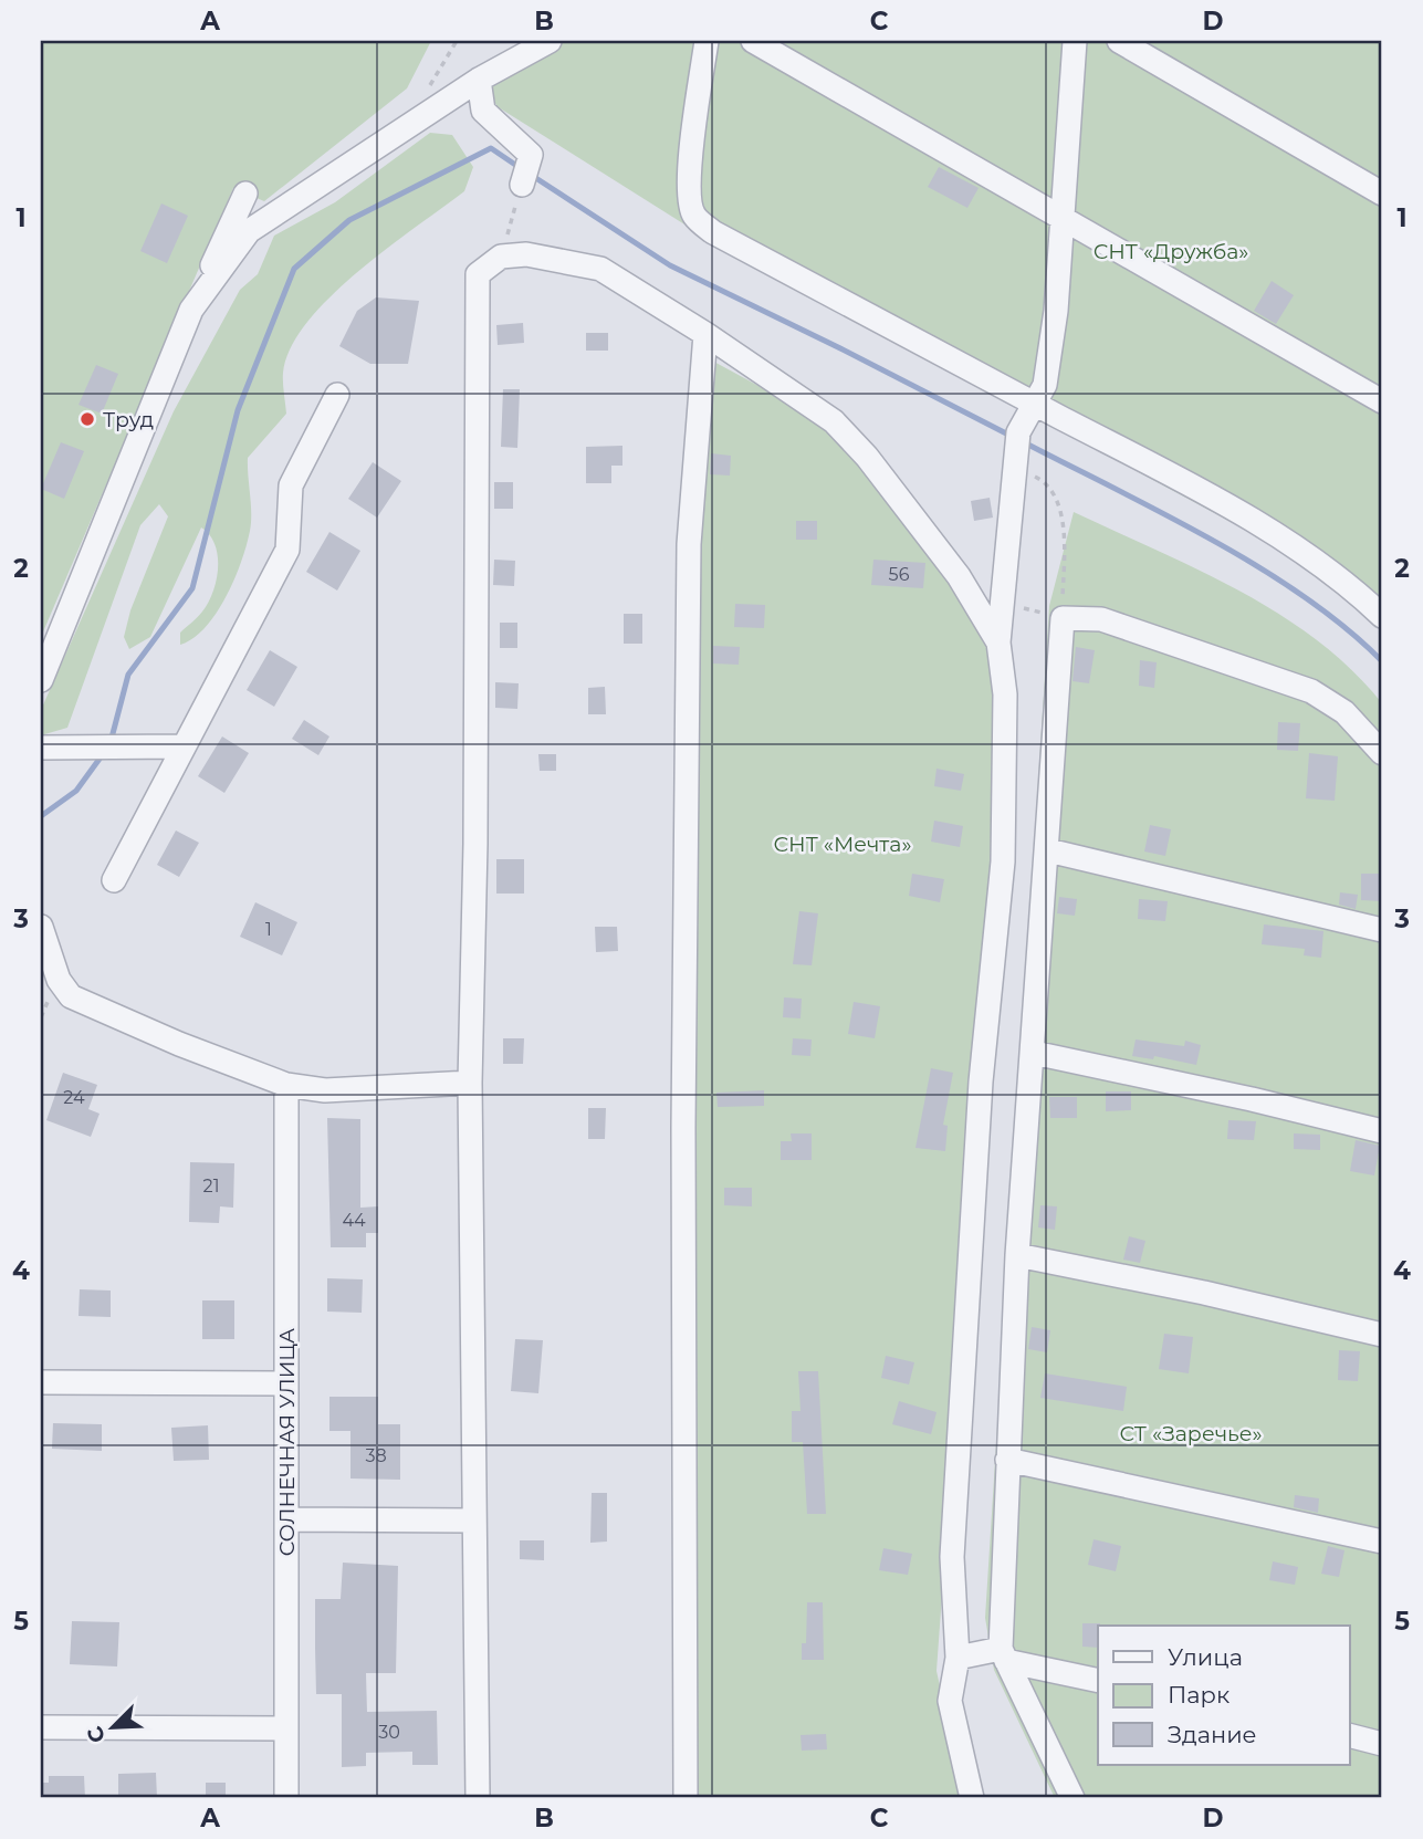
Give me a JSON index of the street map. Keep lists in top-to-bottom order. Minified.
{"streets":{"street":["СОЛНЕЧНАЯ УЛИЦА"]},"parks":["СНТ «Дружба»","СНТ «Мечта»","СТ «Заречье»"],"places":["Труд"],"house_numbers":["56","1","24","21","44","38","30"],"legend":["Улица","Парк","Здание"],"north":"bottom left","grid":{"columns":["A","B","C","D"],"rows":["1","2","3","4","5"]}}
